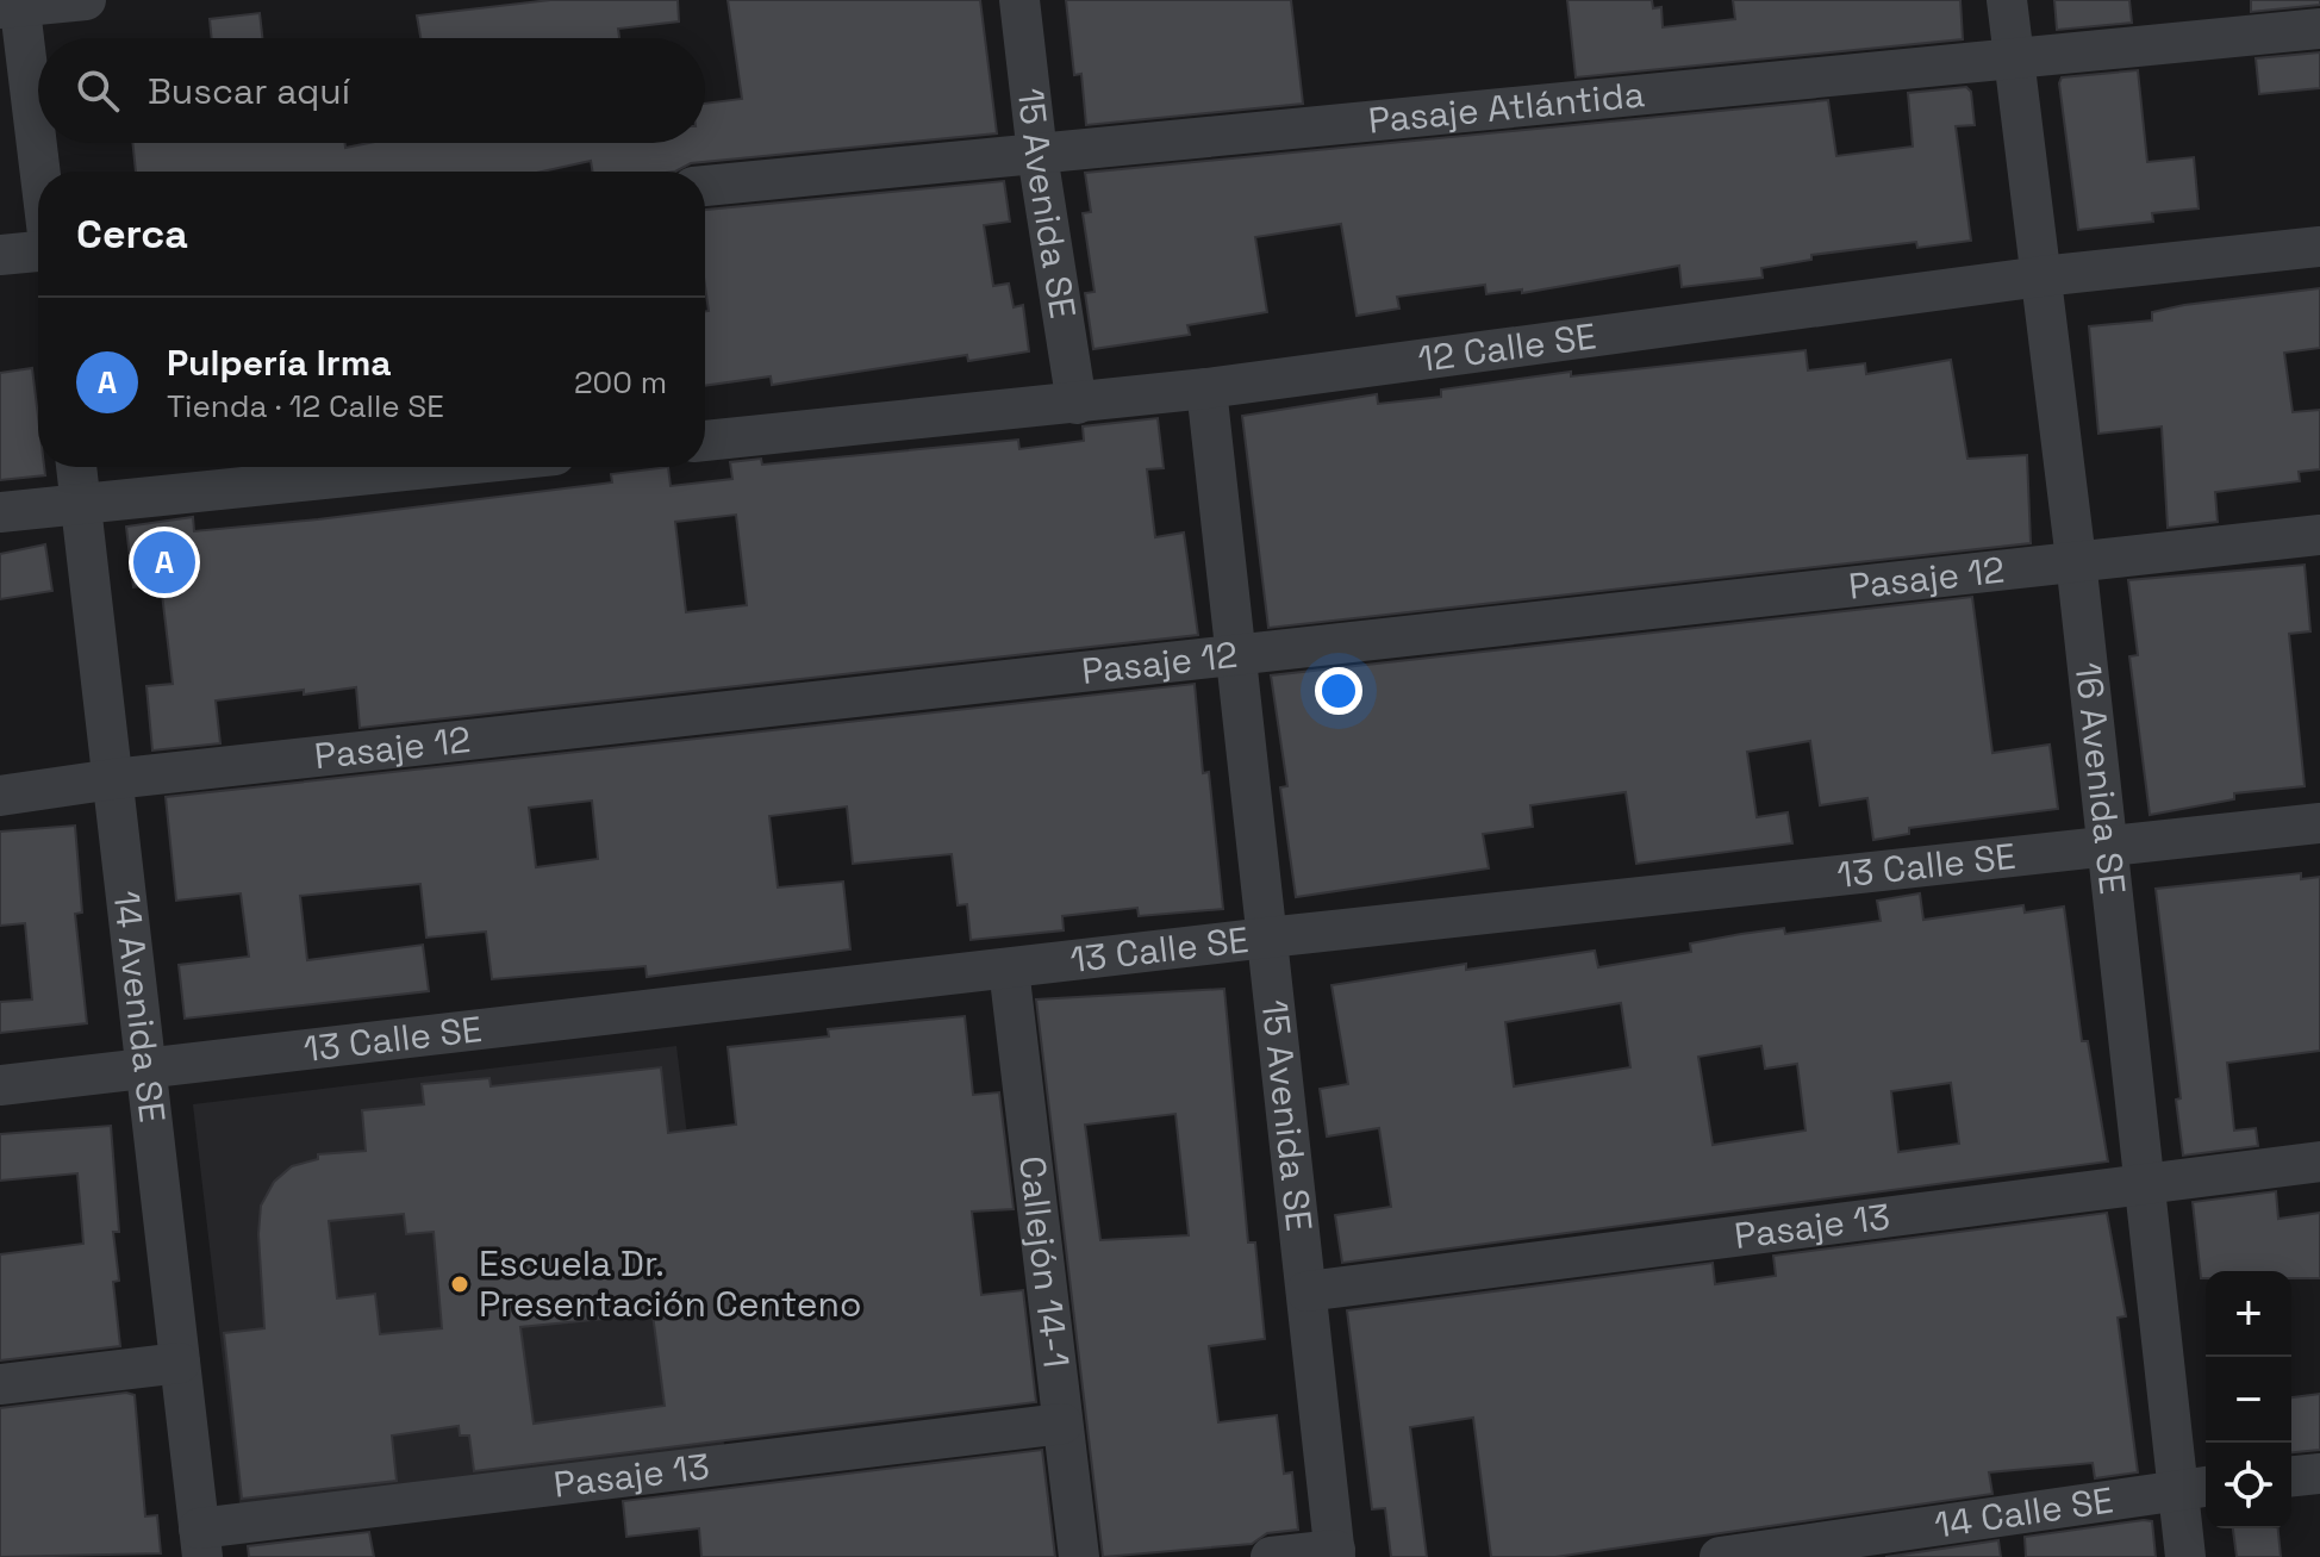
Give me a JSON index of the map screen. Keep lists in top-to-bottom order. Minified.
{"streets":{"street":["Pasaje Atlántida","15 Avenida SE","12 Calle SE","Pasaje 12","16 Avenida SE","13 Calle SE","14 Avenida SE","Pasaje 13","Callejón 14-1","14 Calle SE"]},"crossings":[["Pasaje Atlántida","15 Avenida SE"],["Pasaje Atlántida","16 Avenida SE"],["15 Avenida SE","12 Calle SE"],["15 Avenida SE","Pasaje 12"],["15 Avenida SE","13 Calle SE"],["15 Avenida SE","Pasaje 13"],["12 Calle SE","16 Avenida SE"],["Pasaje 12","16 Avenida SE"],["Pasaje 12","14 Avenida SE"],["16 Avenida SE","13 Calle SE"],["16 Avenida SE","Pasaje 13"],["16 Avenida SE","14 Calle SE"],["13 Calle SE","14 Avenida SE"],["13 Calle SE","Callejón 14-1"],["14 Avenida SE","Pasaje 13"],["Pasaje 13","Callejón 14-1"]],"places":["Escuela Dr. Presentación Centeno"],"page":{"search":"Buscar aquí","heading":"Cerca","list":[{"mark":"A","name":"Pulpería Irma","note":"Tienda · 12 Calle SE","value":"200 m"}],"pins":"A","map_buttons":["+","−"]}}
